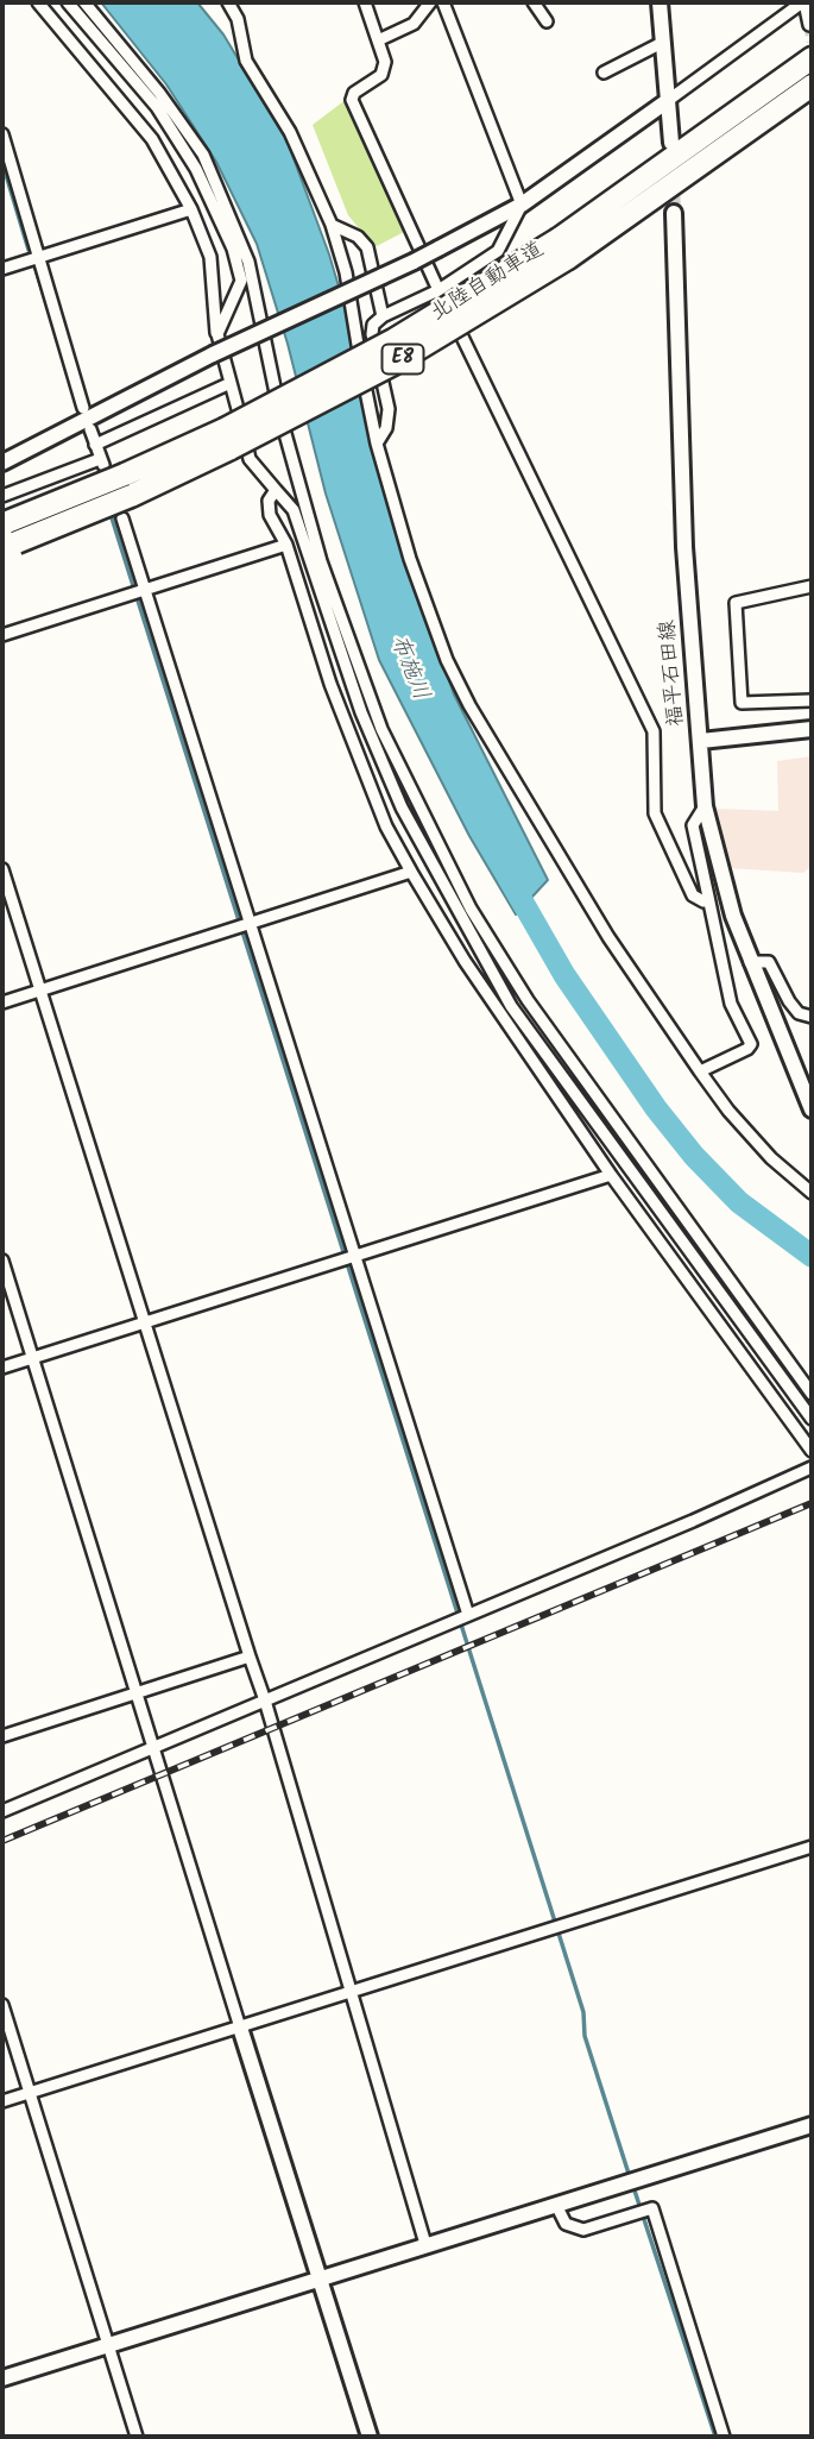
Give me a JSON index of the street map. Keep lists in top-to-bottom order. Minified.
{"streets":{"highway":["北陸自動車道","E8"],"street":["福平石田線"]},"water":["布施川"]}
